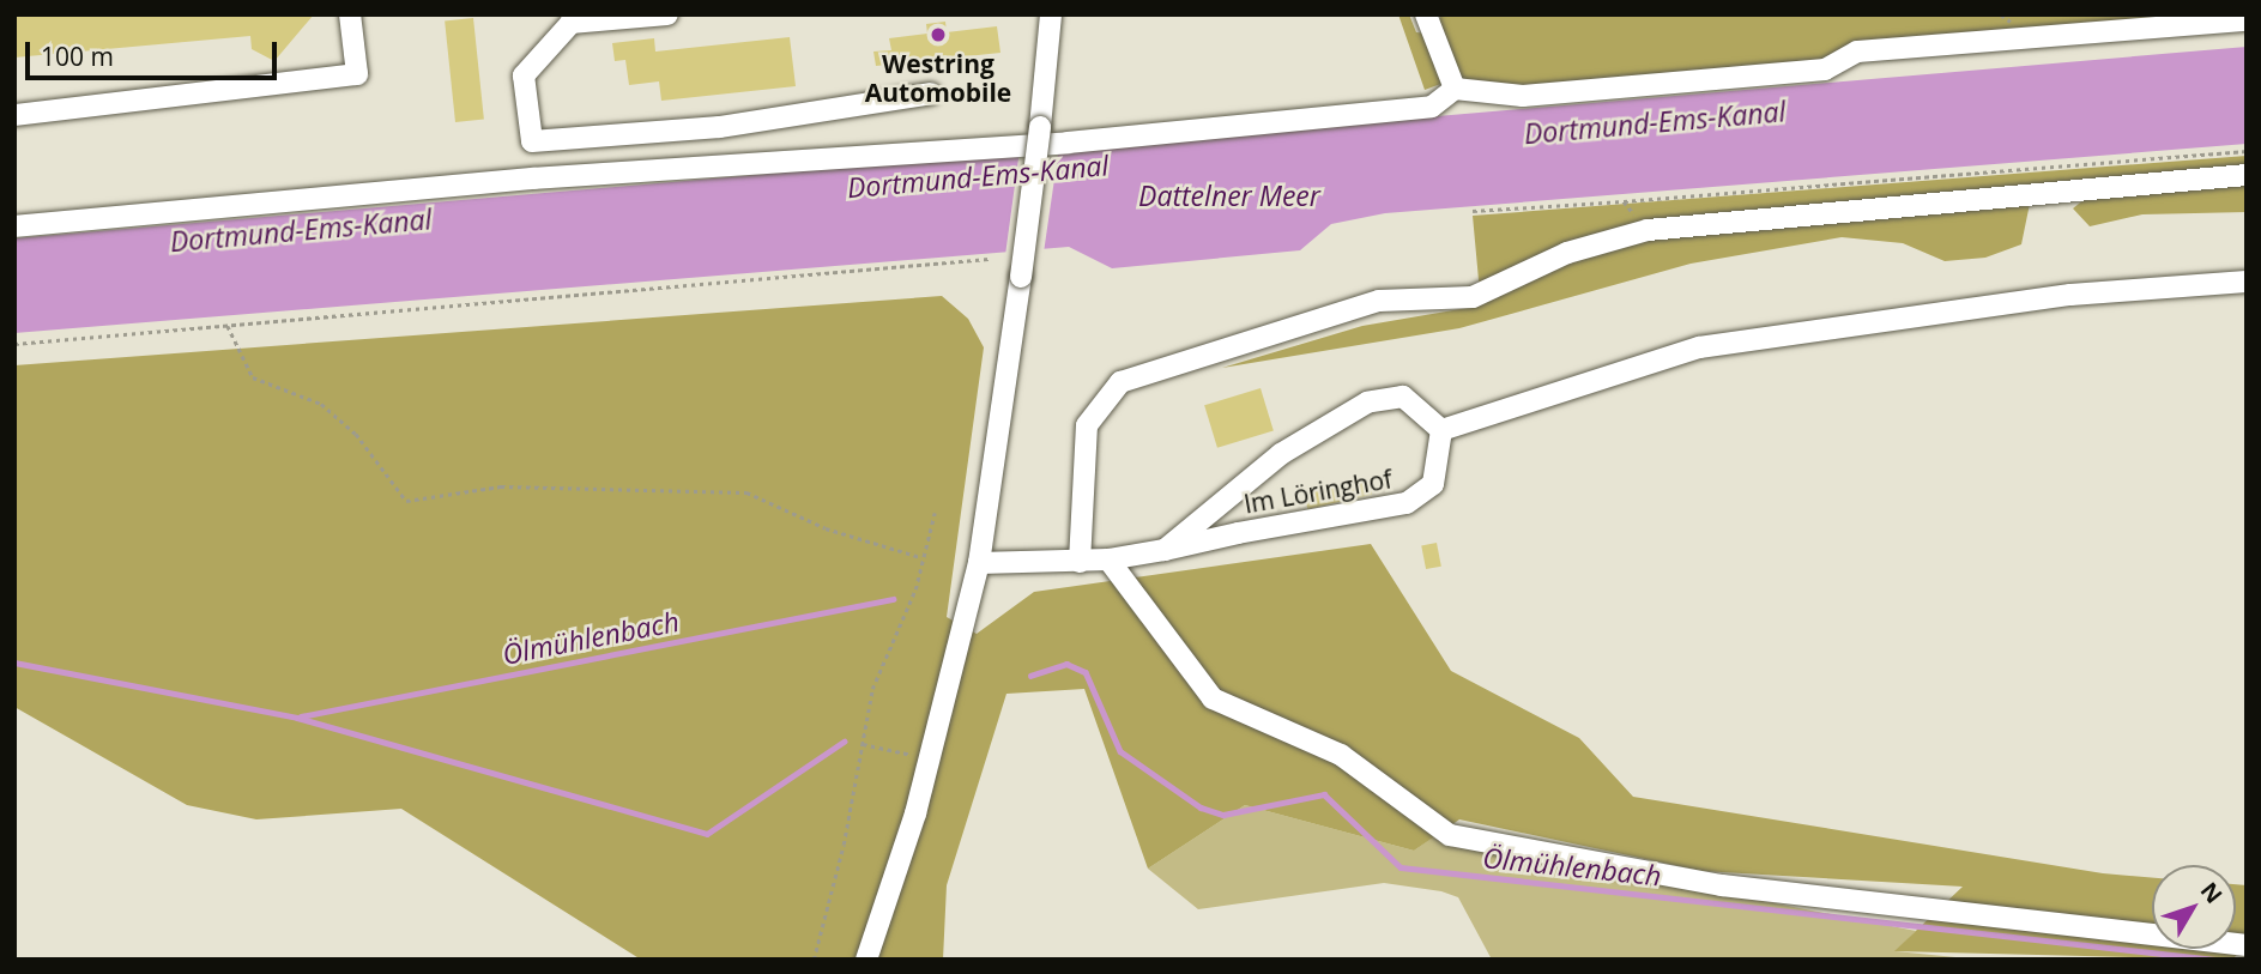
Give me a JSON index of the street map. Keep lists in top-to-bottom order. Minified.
{"streets":{"street":["Im Löringhof"]},"water":["Dortmund-Ems-Kanal","Dattelner Meer","Ölmühlenbach"],"places":["Westring Automobile"],"scale_bar":"100 m","north":"top right"}
